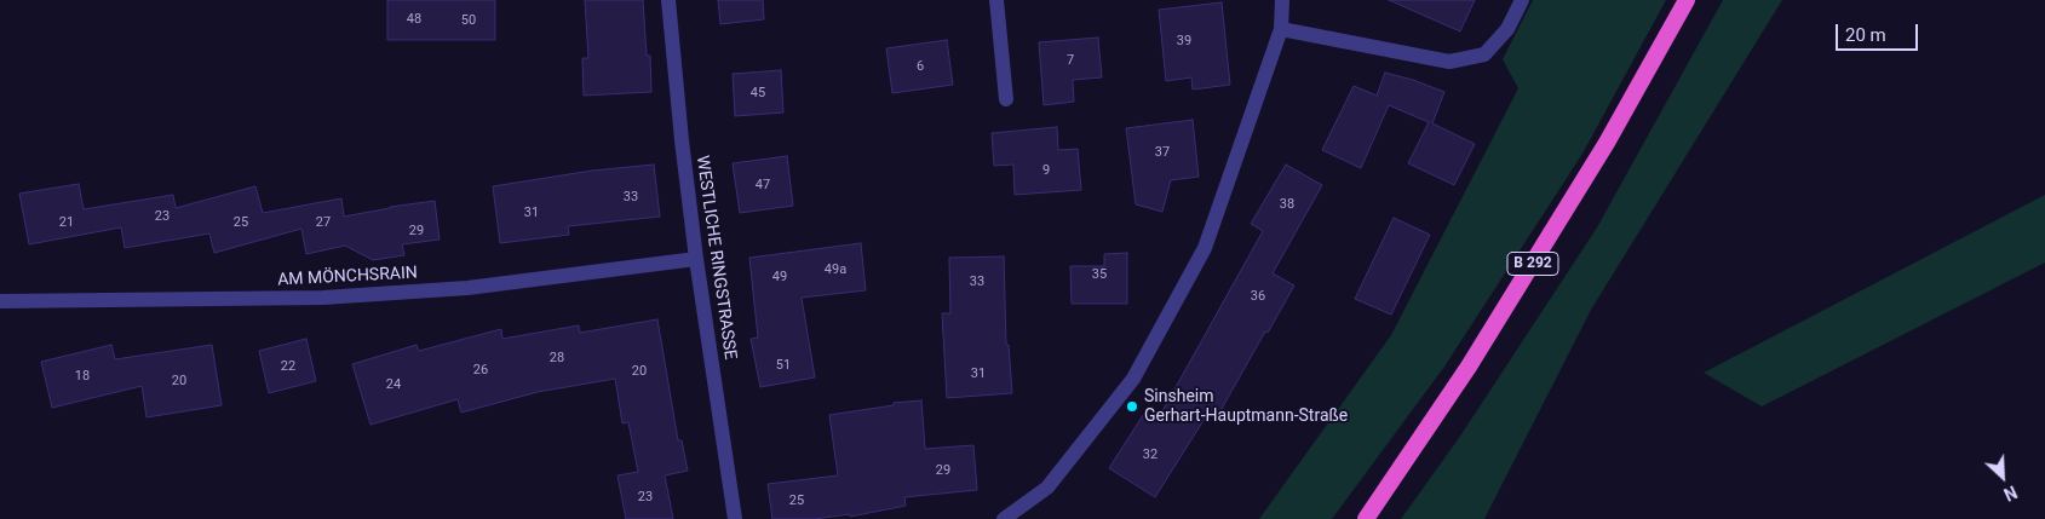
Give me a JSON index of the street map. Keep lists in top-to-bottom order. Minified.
{"streets":{"highway":["B 292"],"street":["WESTLICHE RINGSTRASSE","AM MÖNCHSRAIN"]},"crossings":[["WESTLICHE RINGSTRASSE","AM MÖNCHSRAIN"]],"places":["Sinsheim Gerhart-Hauptmann-Straße"],"house_numbers":["48","50","39","7","6","45","37","9","47","33","38","31","23","21","25","27","29","49a","35","49","33","36","28","51","22","26","20","31","18","20","24","32","29","23","25"],"scale_bar":"20 m","north":"bottom right"}
